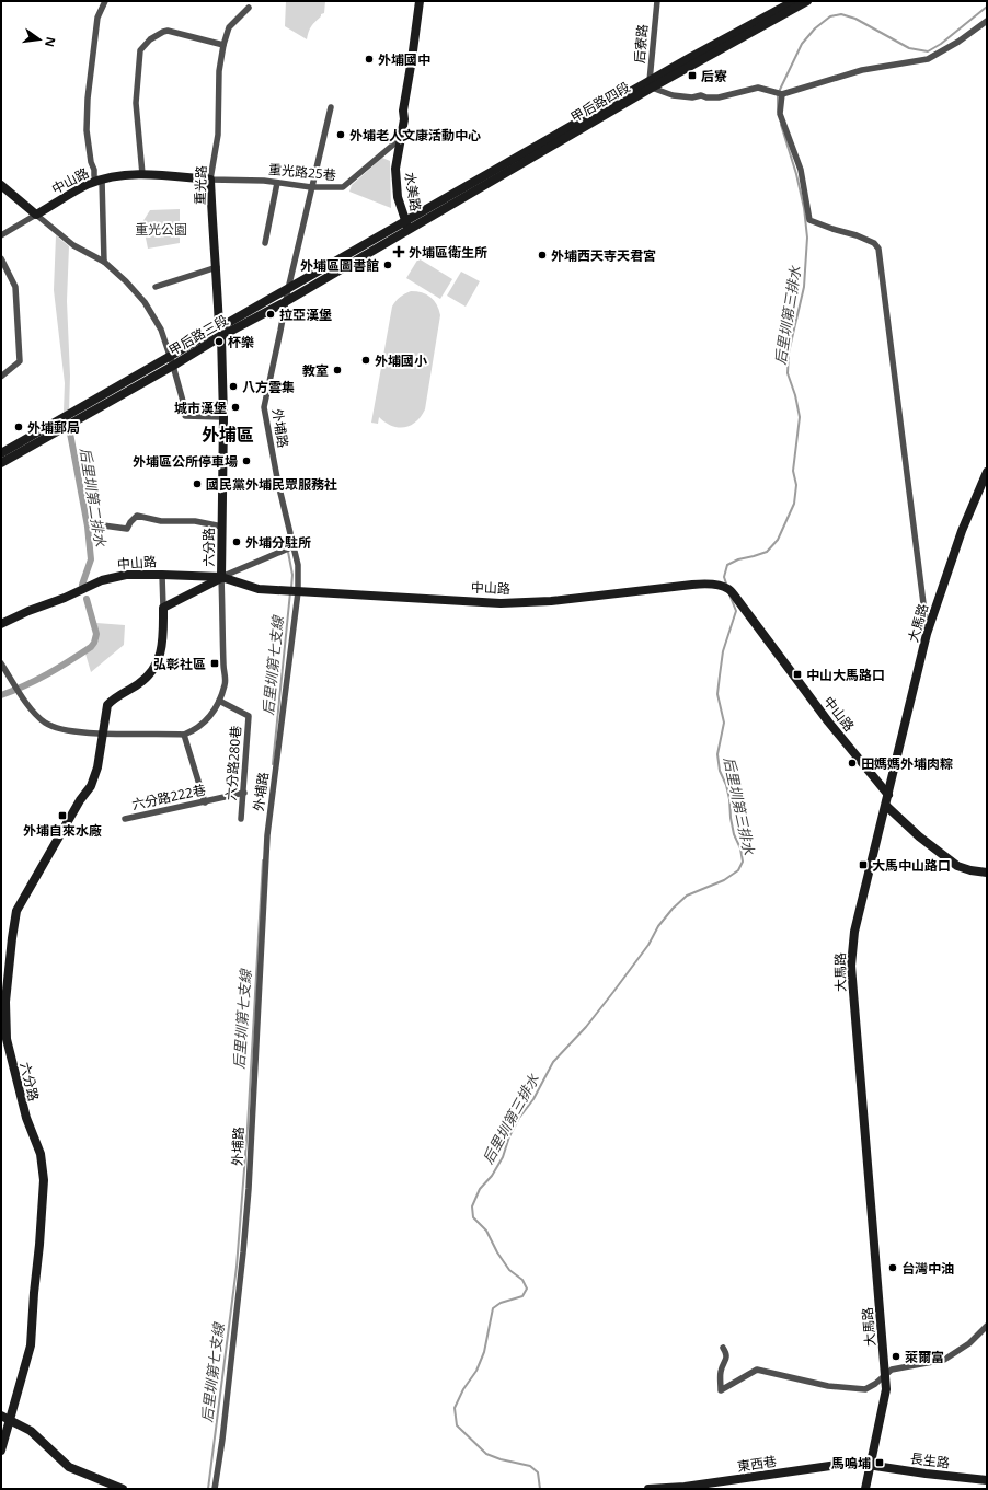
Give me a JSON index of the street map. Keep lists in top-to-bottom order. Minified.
{"streets":{"street":["后寮路","甲后路四段","重光路25巷","中山路","重光路","水美路","甲后路三段","外埔路","六分路","大馬路","六分路280巷","六分路222巷","長生路","東西巷"]},"crossings":[["后寮路","甲后路四段"],["甲后路四段","水美路"],["甲后路四段","甲后路三段"],["重光路25巷","中山路"],["重光路25巷","重光路"],["重光路25巷","水美路"],["重光路25巷","外埔路"],["中山路","重光路"],["中山路","外埔路"],["中山路","六分路"],["中山路","大馬路"],["重光路","甲后路三段"],["重光路","六分路"],["水美路","甲后路三段"],["甲后路三段","外埔路"],["甲后路三段","六分路"],["大馬路","長生路"],["大馬路","東西巷"],["六分路280巷","六分路222巷"],["長生路","東西巷"]],"districts":["外埔區"],"water":["后里圳第三排水","后里圳第二排水","后里圳第七支線"],"parks":["重光公園"],"places":{"other":["外埔國中","外埔老人文康活動中心","外埔西天寺天君宮","外埔區圖書館","拉亞漢堡","杯樂","外埔國小","教室","八方雲集","城市漢堡","外埔郵局","外埔區公所停車場","國民黨外埔民眾服務社","外埔分駐所","田媽媽外埔肉粽","台灣中油","萊爾富"],"transit":["后寮","弘彰社區","中山大馬路口","外埔自來水廠","大馬中山路口","馬鳴埔"],"health":["外埔區衛生所"]},"north":"right"}
